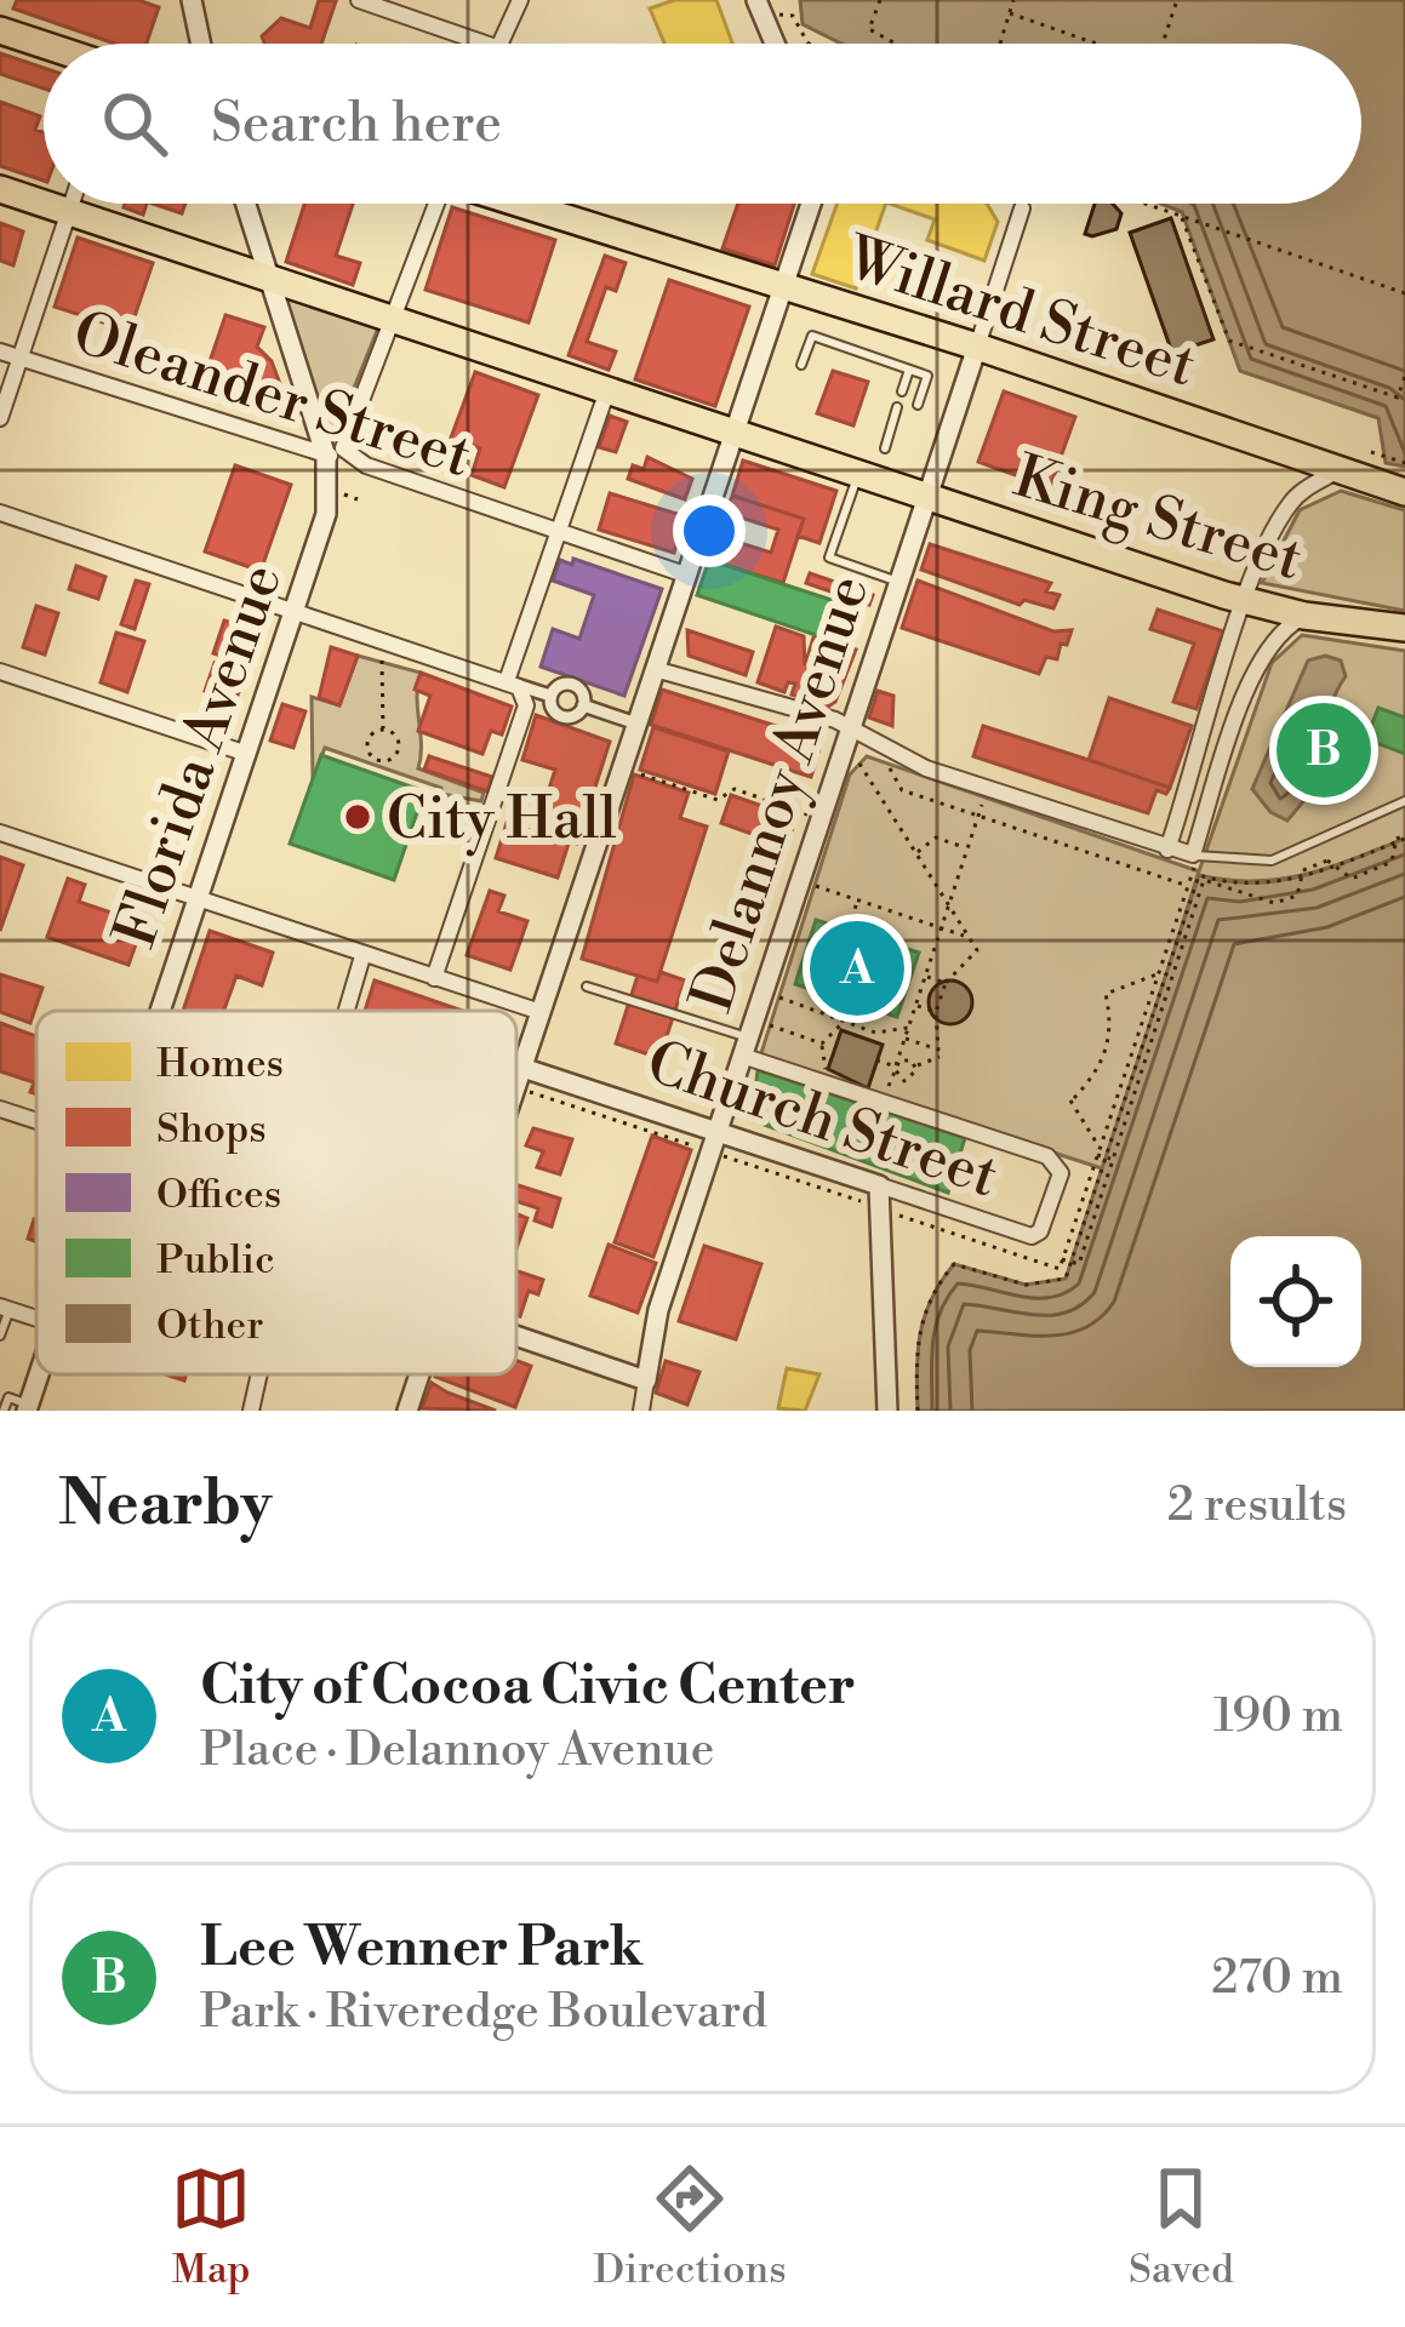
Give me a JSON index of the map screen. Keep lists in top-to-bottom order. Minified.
{"streets":{"main road":["Willard Street","King Street"],"street":["Oleander Street","Florida Avenue","Delannoy Avenue","Church Street"]},"crossings":[["Willard Street","Delannoy Avenue"],["Oleander Street","Florida Avenue"],["King Street","Florida Avenue"],["King Street","Delannoy Avenue"],["Delannoy Avenue","Church Street"]],"places":["City Hall"],"legend":["Homes","Shops","Offices","Public","Other"],"page":{"search":"Search here","pins":["B","A"],"heading":["Nearby","2 results"],"list":[{"mark":"A","name":"City of Cocoa Civic Center","note":"Place · Delannoy Avenue","value":"190 m"},{"mark":"B","name":"Lee Wenner Park","note":"Park · Riveredge Boulevard","value":"270 m"}],"nav":["Map","Directions","Saved"]}}
